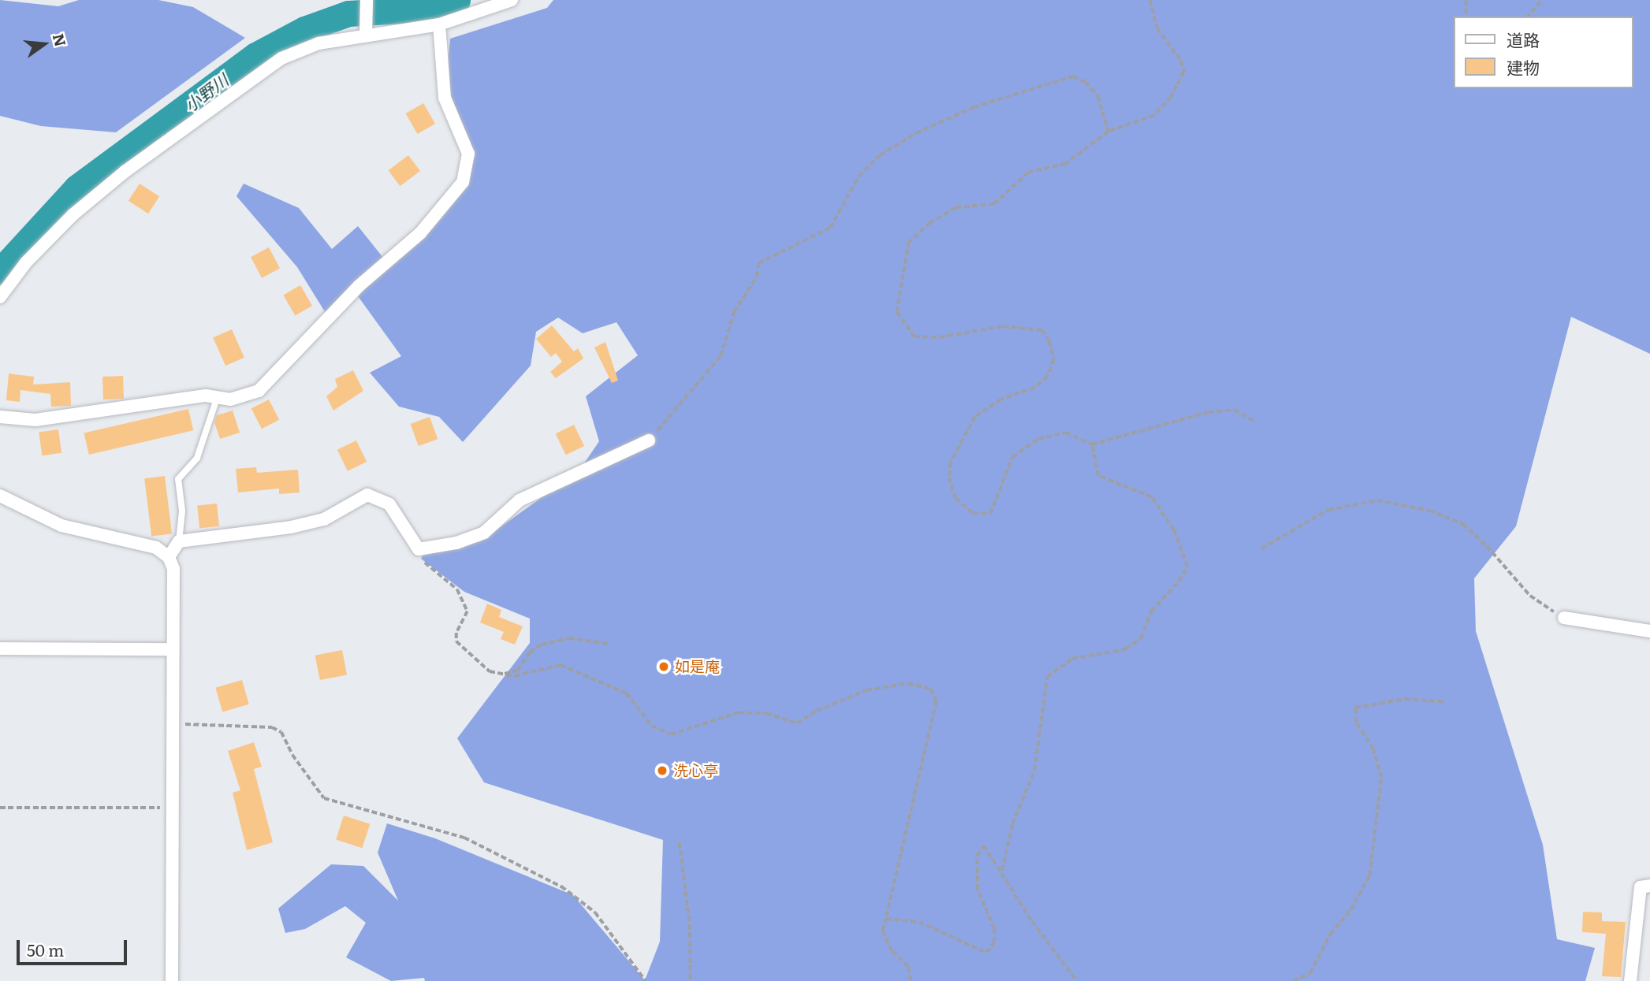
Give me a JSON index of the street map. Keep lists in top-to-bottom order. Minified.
{"water":["小野川"],"places":["如是庵","洗心亭"],"legend":["道路","建物"],"scale_bar":"50 m","north":"right"}
